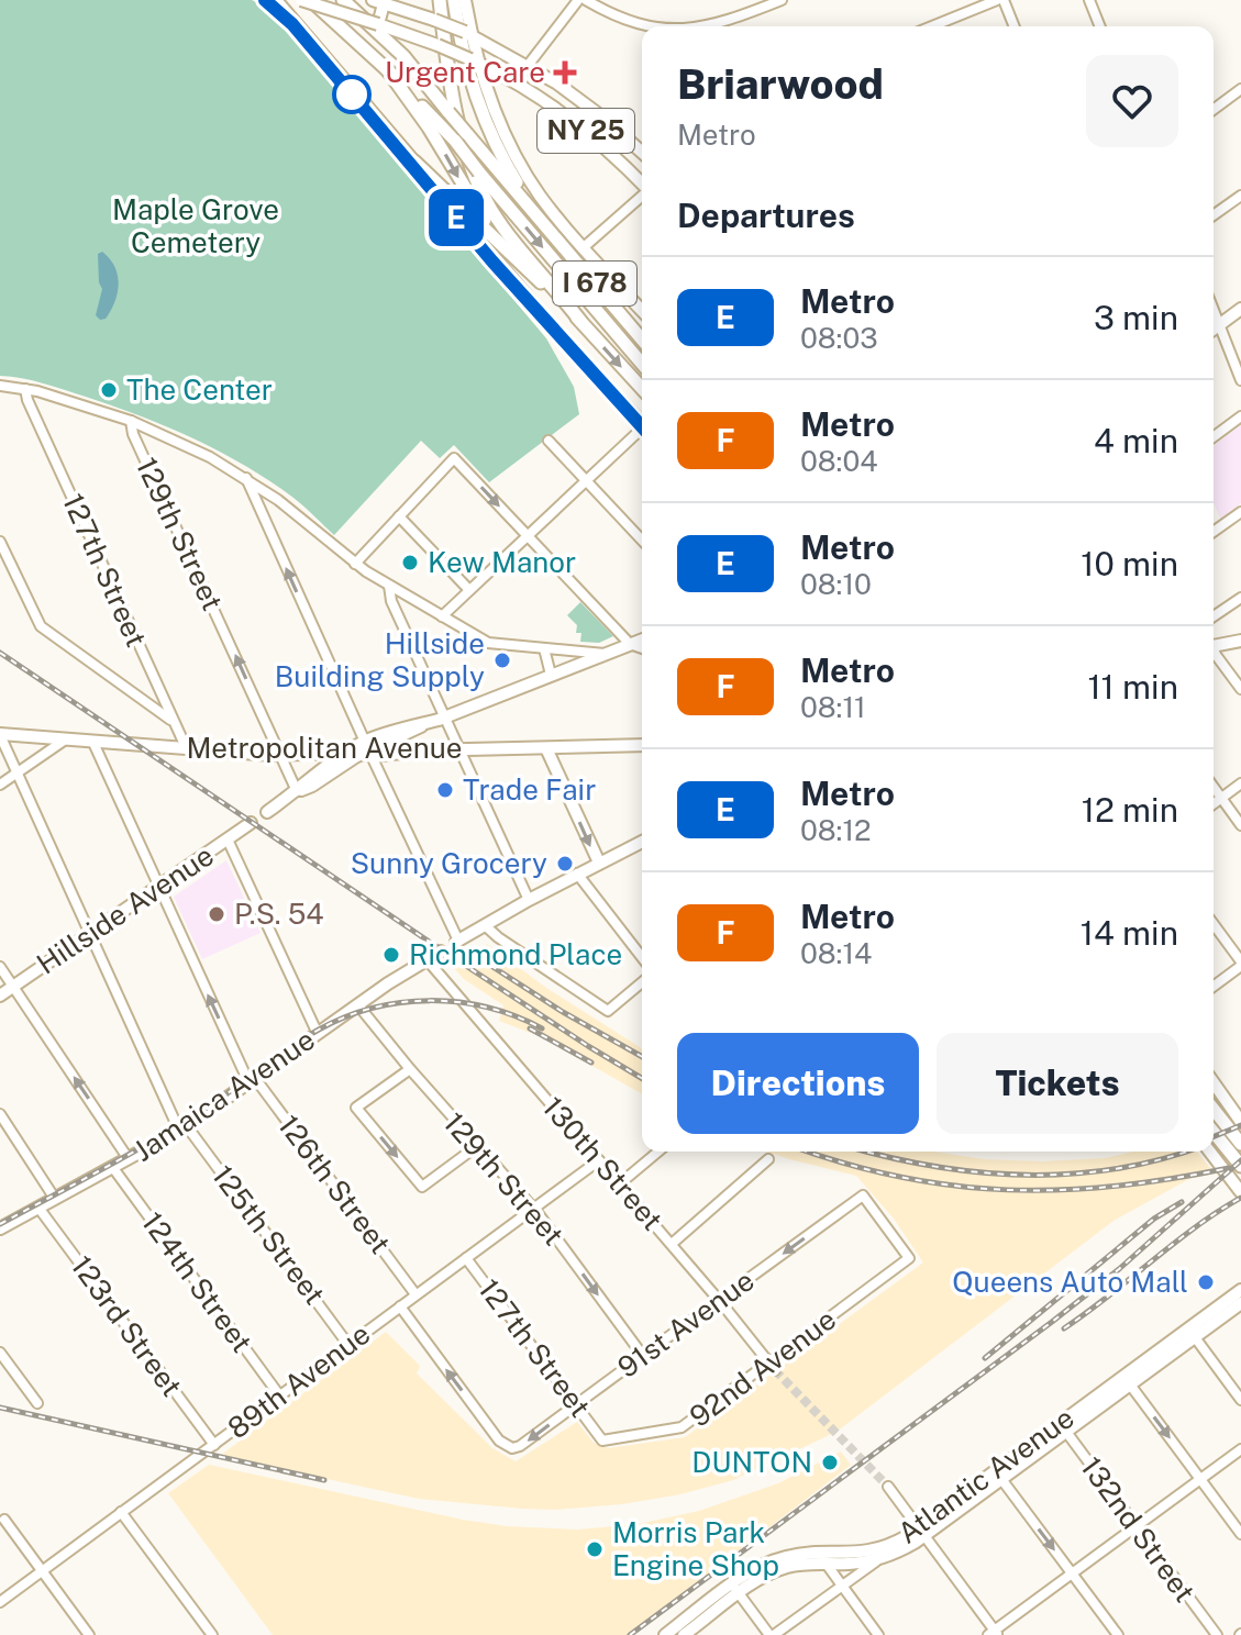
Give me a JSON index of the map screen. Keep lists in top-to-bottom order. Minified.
{"streets":{"highway":["I 678"],"main road":["NY 25","Metropolitan Avenue","Hillside Avenue","Jamaica Avenue","Atlantic Avenue"],"street":["129th Street","127th Street","130th Street","126th Street","125th Street","124th Street","91st Avenue","123rd Street","92nd Avenue","89th Avenue","132nd Street"]},"crossings":[["129th Street","Metropolitan Avenue"],["129th Street","Jamaica Avenue"],["129th Street","91st Avenue"],["129th Street","89th Avenue"],["127th Street","Metropolitan Avenue"],["127th Street","91st Avenue"],["127th Street","92nd Avenue"],["127th Street","89th Avenue"],["Metropolitan Avenue","126th Street"],["Metropolitan Avenue","125th Street"],["Hillside Avenue","126th Street"],["Hillside Avenue","125th Street"],["Jamaica Avenue","130th Street"],["Jamaica Avenue","126th Street"],["Jamaica Avenue","125th Street"],["Jamaica Avenue","124th Street"],["Jamaica Avenue","123rd Street"],["130th Street","91st Avenue"],["130th Street","92nd Avenue"],["130th Street","89th Avenue"],["126th Street","89th Avenue"],["125th Street","89th Avenue"],["124th Street","89th Avenue"],["91st Avenue","92nd Avenue"],["91st Avenue","89th Avenue"],["123rd Street","89th Avenue"],["Atlantic Avenue","132nd Street"]],"parks":["Maple Grove Cemetery"],"places":{"health":["Urgent Care"],"other":["The Center","Kew Manor","Hillside Building Supply","Trade Fair","Sunny Grocery","P.S. 54","Richmond Place","Queens Auto Mall","DUNTON","Morris Park Engine Shop"]},"lines":["metro line E"],"page":{"on_map":"E","heading":[["Briarwood","Metro"],"Departures"],"list":[{"mark":"E","name":"Metro","note":"08:03","value":"3 min"},{"mark":"F","name":"Metro","note":"08:04","value":"4 min"},{"mark":"E","name":"Metro","note":"08:10","value":"10 min"},{"mark":"F","name":"Metro","note":"08:11","value":"11 min"},{"mark":"E","name":"Metro","note":"08:12","value":"12 min"},{"mark":"F","name":"Metro","note":"08:14","value":"14 min"}],"buttons":["Directions","Tickets"]}}
